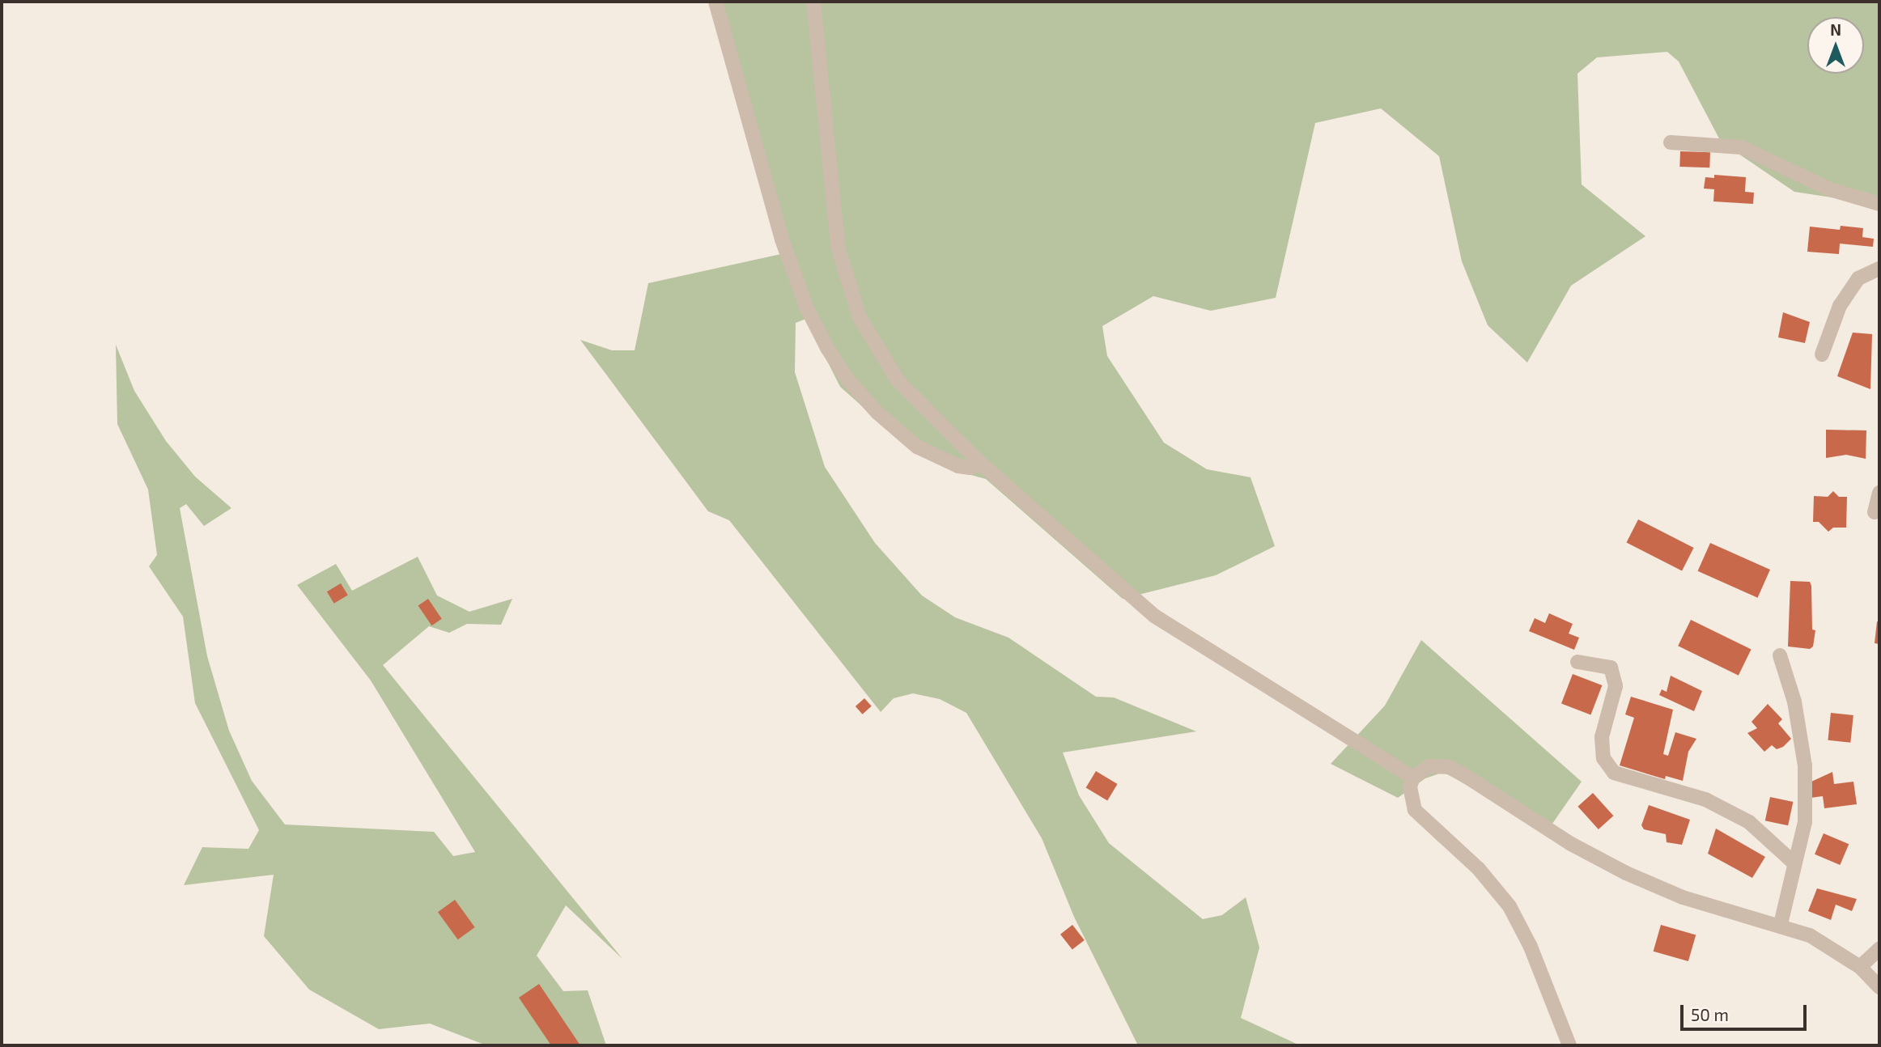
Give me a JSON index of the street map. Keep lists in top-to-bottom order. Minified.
{"scale_bar":"50 m","north":"top"}
